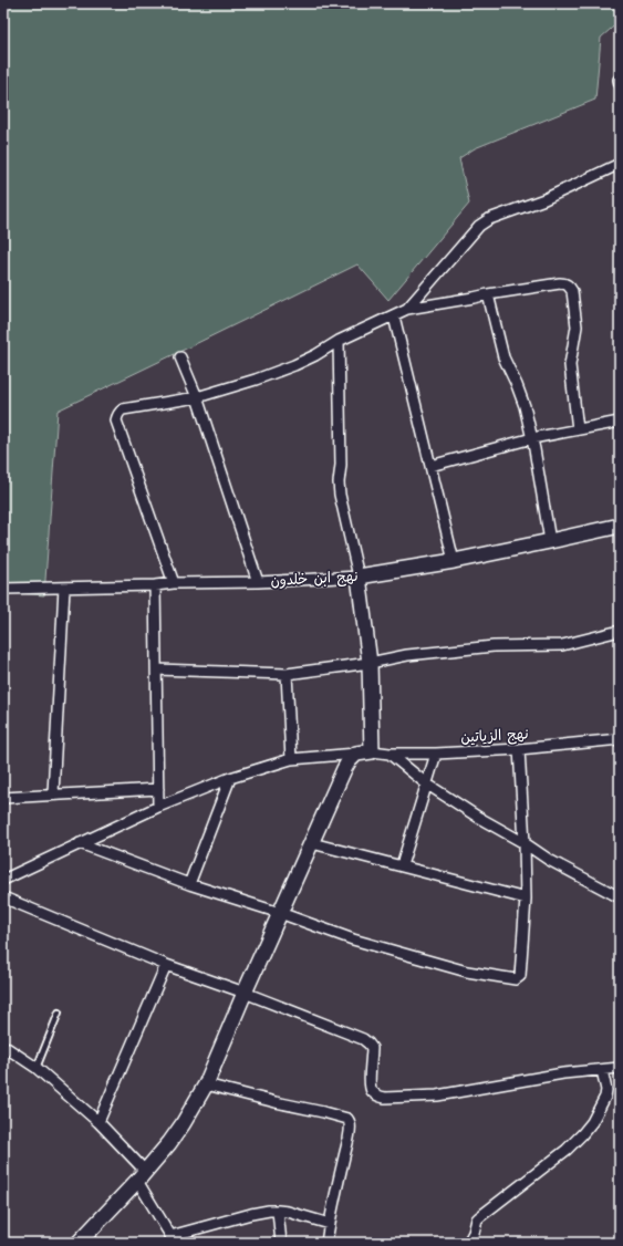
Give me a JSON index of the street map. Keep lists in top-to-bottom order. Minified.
{"streets":{"street":["نهج ابن خلدون","نهج الزياتين"]}}
